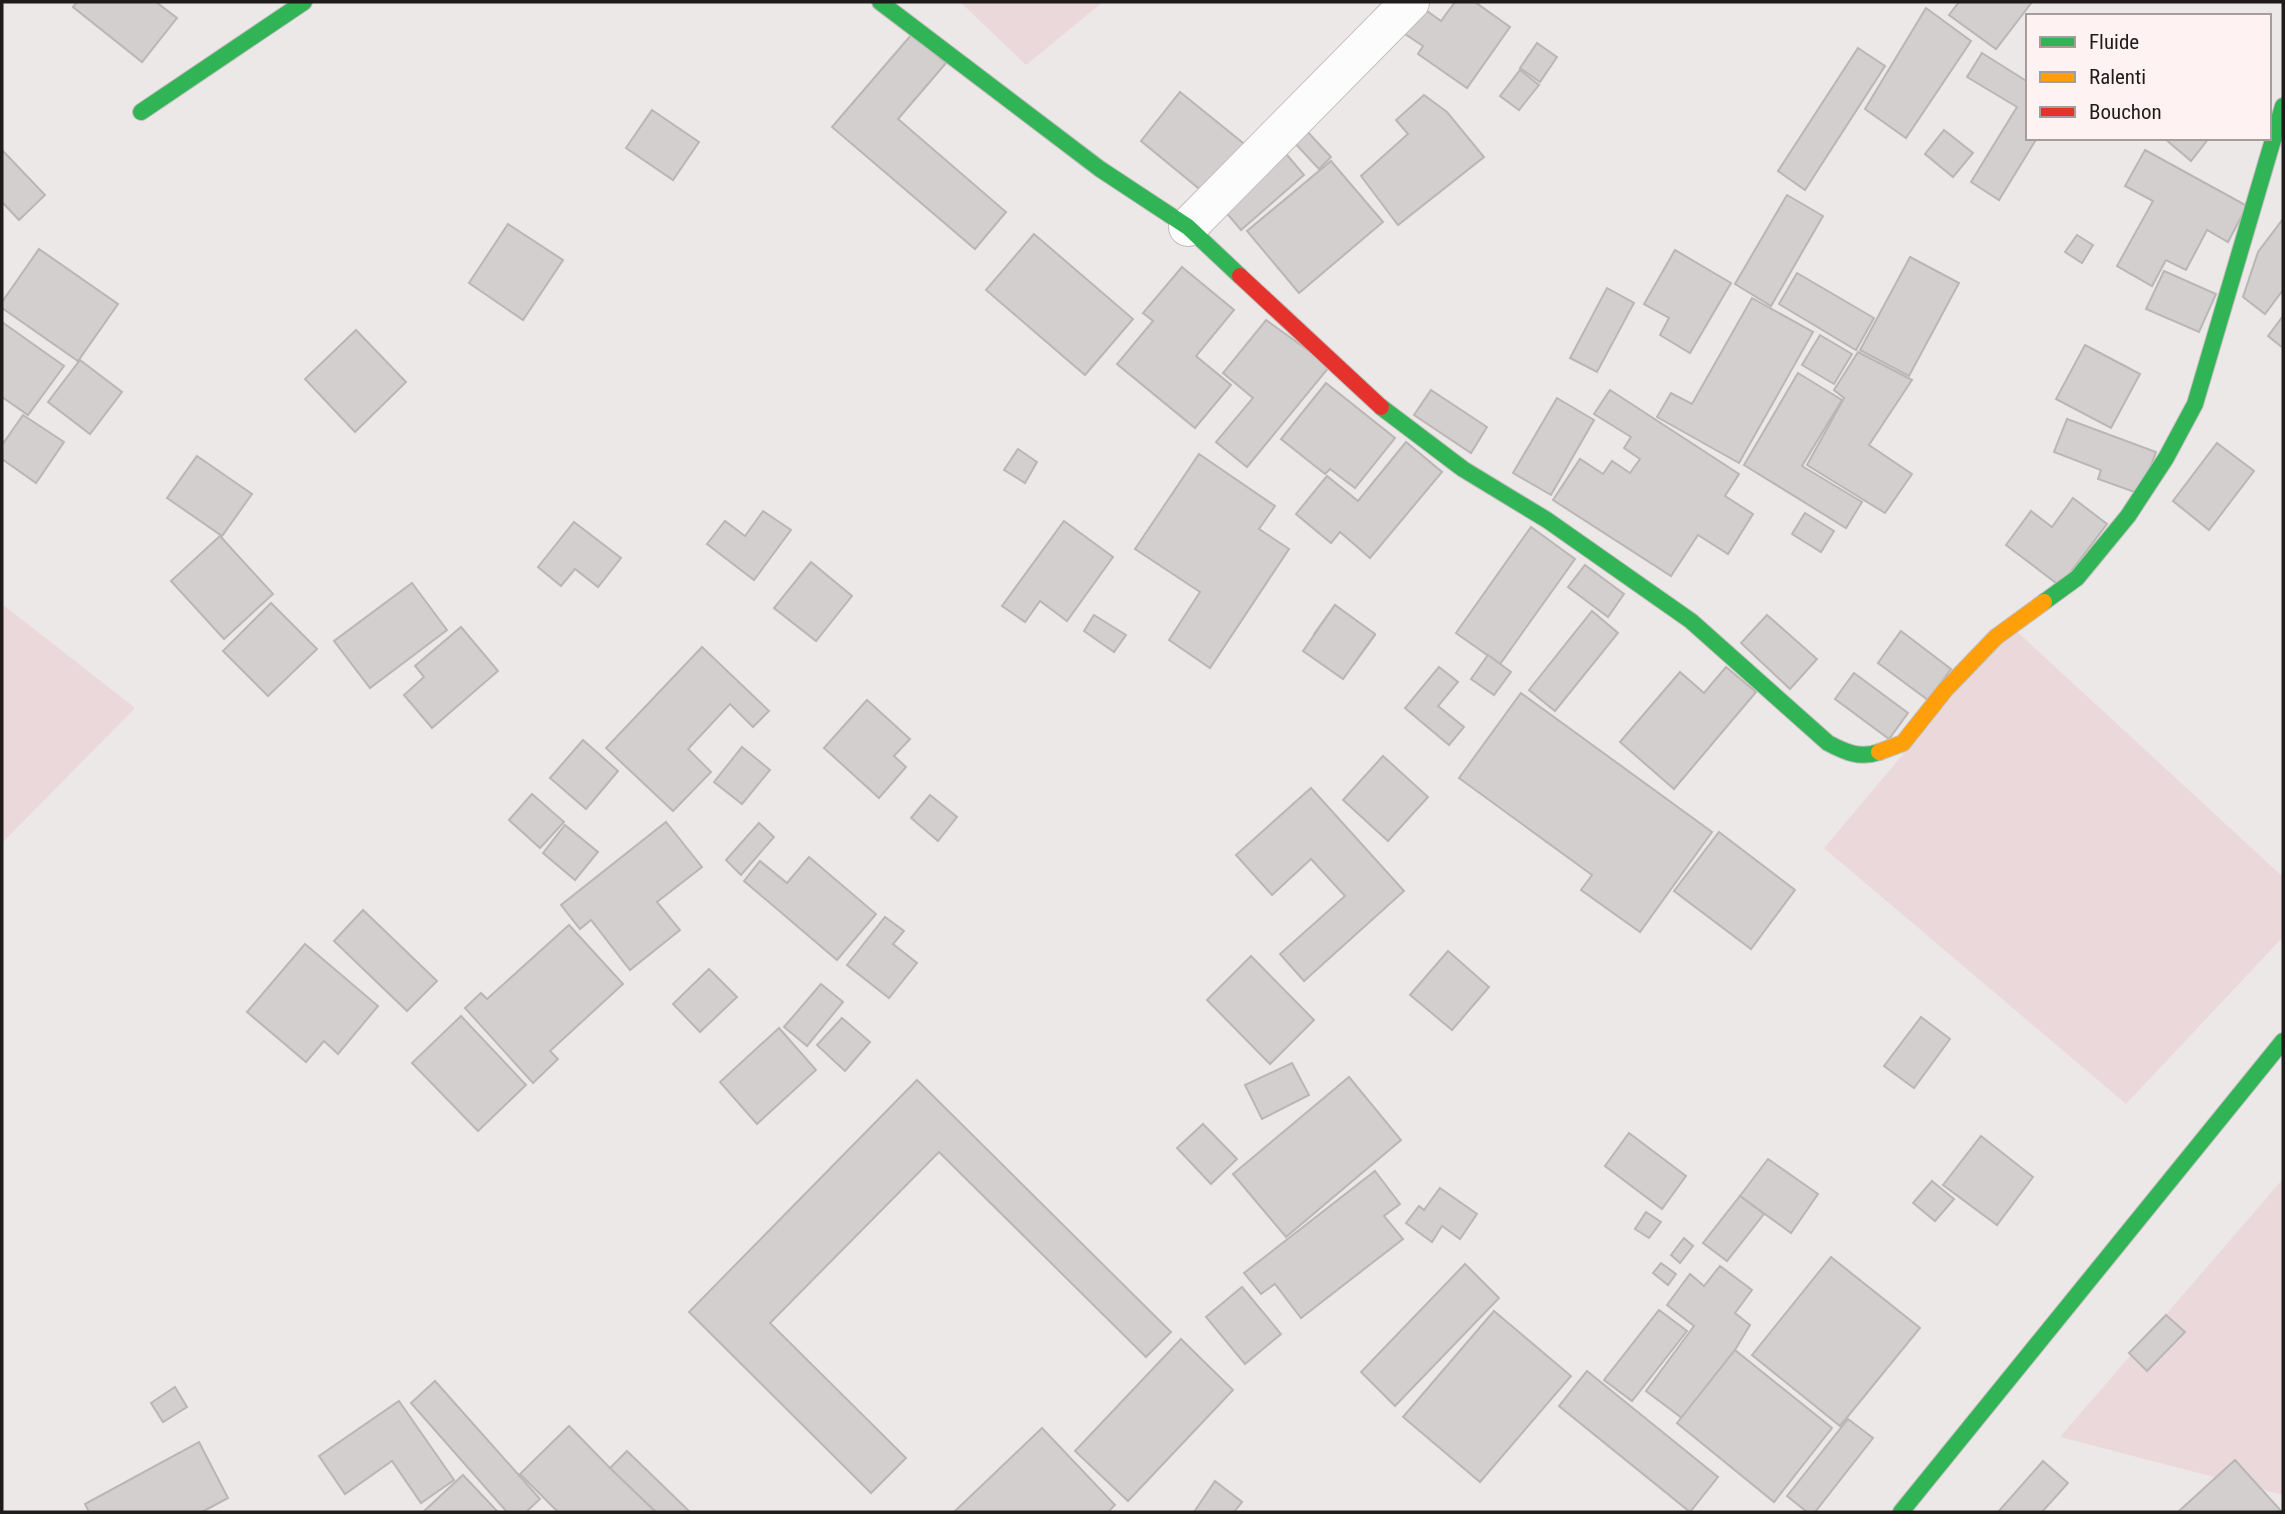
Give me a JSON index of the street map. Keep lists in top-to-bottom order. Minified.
{"legend":["Fluide","Ralenti","Bouchon"]}
